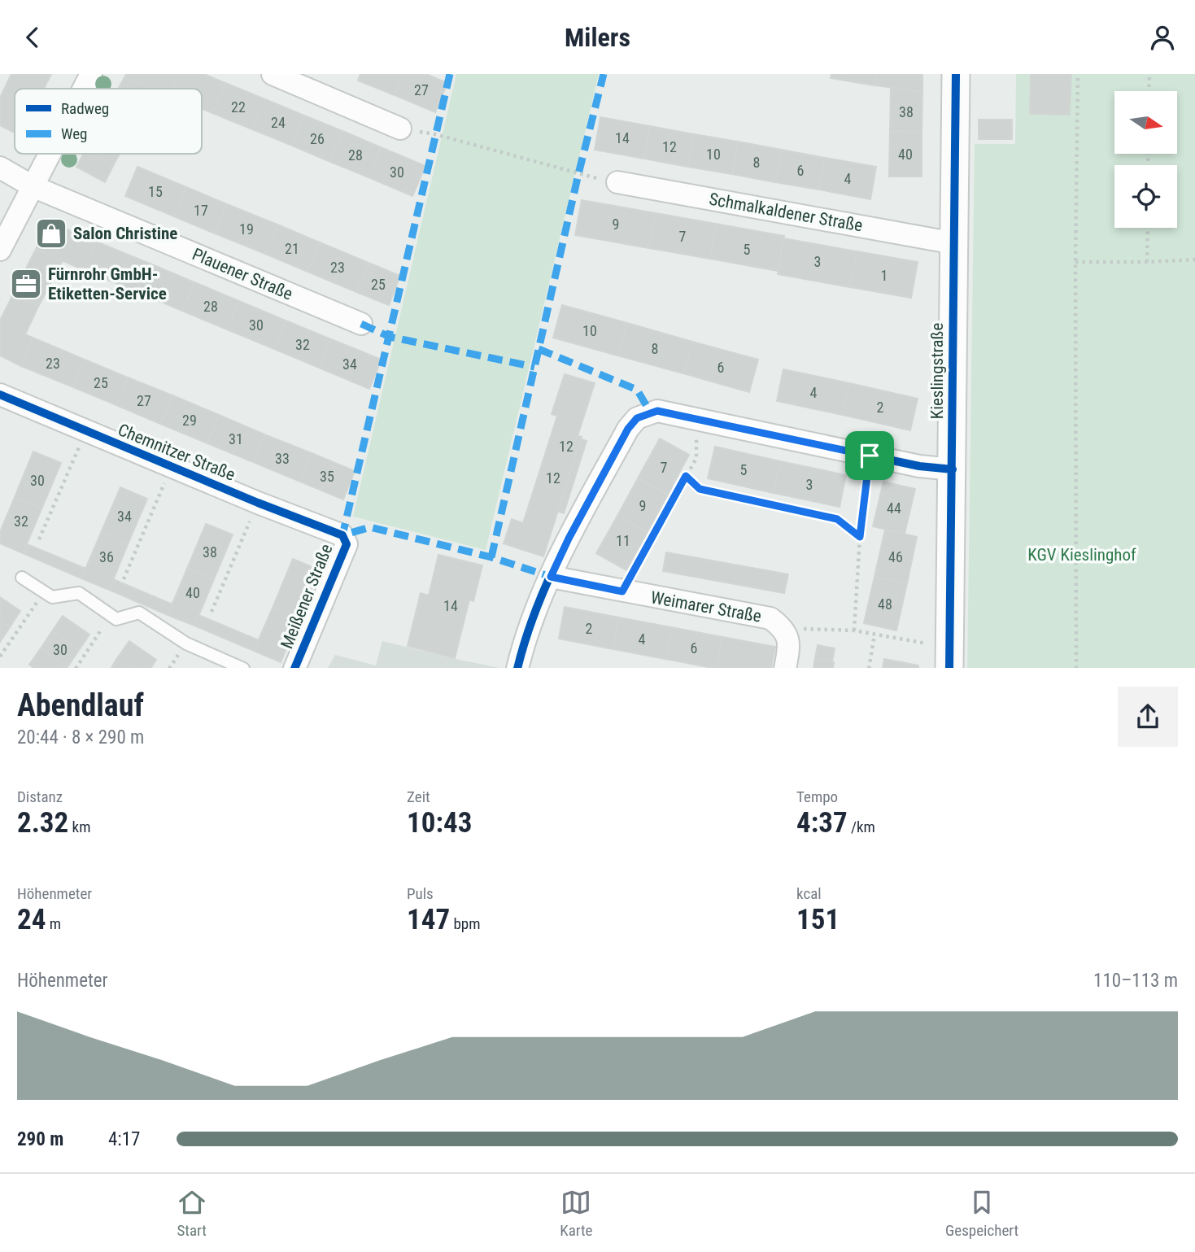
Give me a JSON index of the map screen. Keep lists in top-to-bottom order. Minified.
{"streets":{"street":["Schmalkaldener Straße","Plauener Straße","Kieslingstraße","Chemnitzer Straße","Meißener Straße","Weimarer Straße"]},"crossings":[["Schmalkaldener Straße","Kieslingstraße"],["Chemnitzer Straße","Meißener Straße"]],"parks":["KGV Kieslinghof"],"places":{"shop":["Salon Christine"],"office":["Fürnrohr GmbH- Etiketten-Service"]},"house_numbers":["27","22","38","24","14","26","12","10","40","28","8","6","30","4","15","17","9","19","7","21","5","3","23","1","25","28","30","10","32","8","23","34","6","25","4","27","2","29","31","12","33","7","5","35","12","30","3","9","44","34","32","11","38","36","46","40","48","14","2","4","6","30"],"legend":["Radweg","Weg"],"north":"right","page":{"header":"Milers","heading":["Abendlauf","20:44 · 8 × 290 m"],"stats":[["Distanz","2.32 km"],["Zeit","10:43"],["Tempo","4:37 /km"],["Höhenmeter","24 m"],["Puls","147 bpm"],["kcal","151"]],"chart":["Höhenmeter","110–113 m"],"list":[{"name":"290 m","note":"4:17"}],"tabs":["Start","Karte","Gespeichert"]}}
